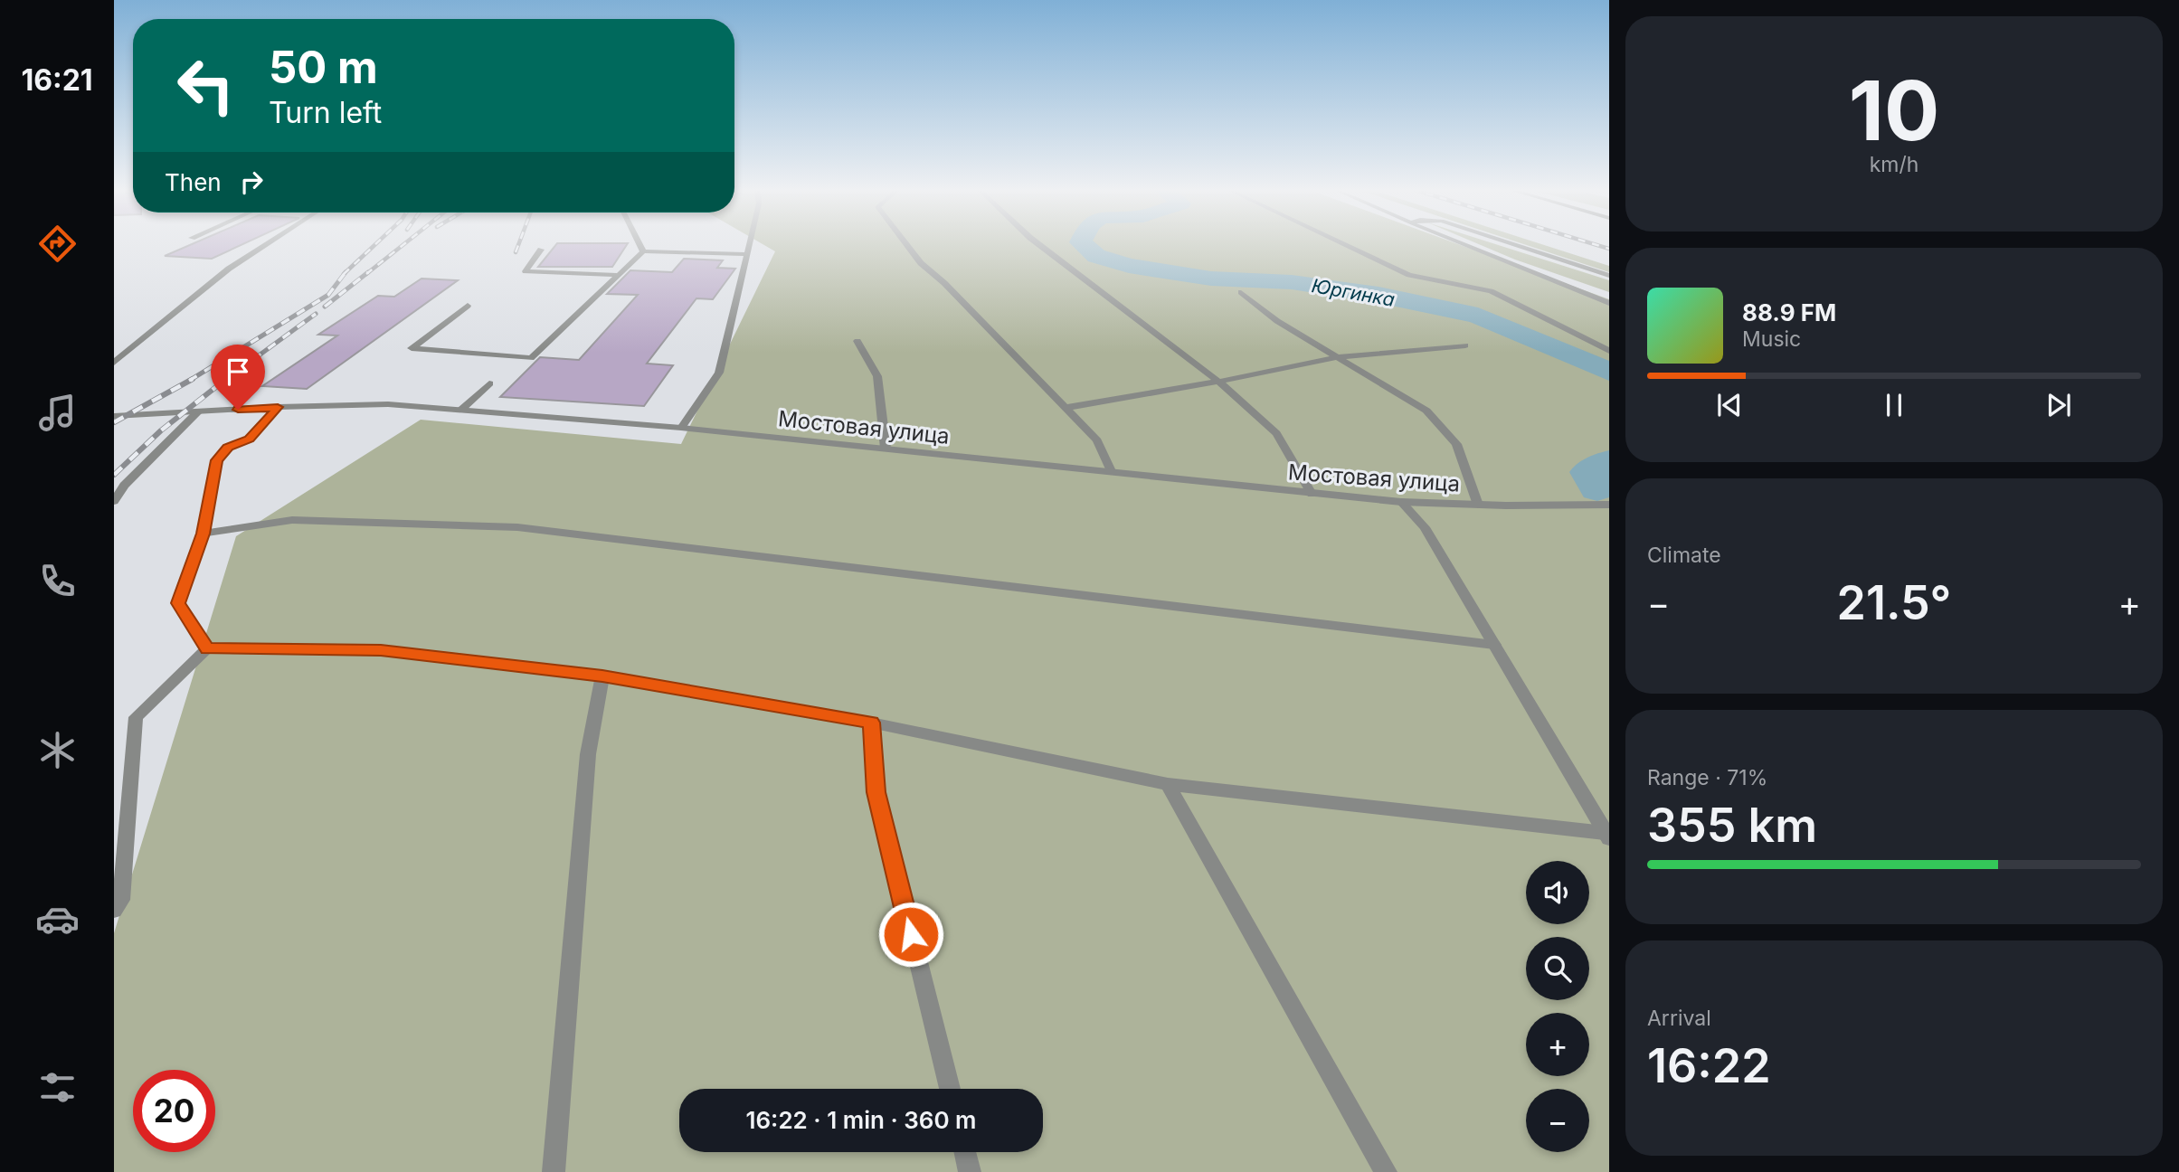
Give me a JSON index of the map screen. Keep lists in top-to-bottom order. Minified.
{"streets":{"street":["Мостовая улица"]},"water":["Юргинка"],"page":{"tabs":"16:21","tile":[["10","km/h"],"Climate",["Range · 71%","355 km"],["Arrival","16:22"]],"turn":["50 m","Turn left"],"then":"Then","song":["88.9 FM","Music"],"heat":["−","21.5°","+"],"map_buttons":["+","−"],"limit":"20","trip":"16:22 · 1 min · 360 m"}}
